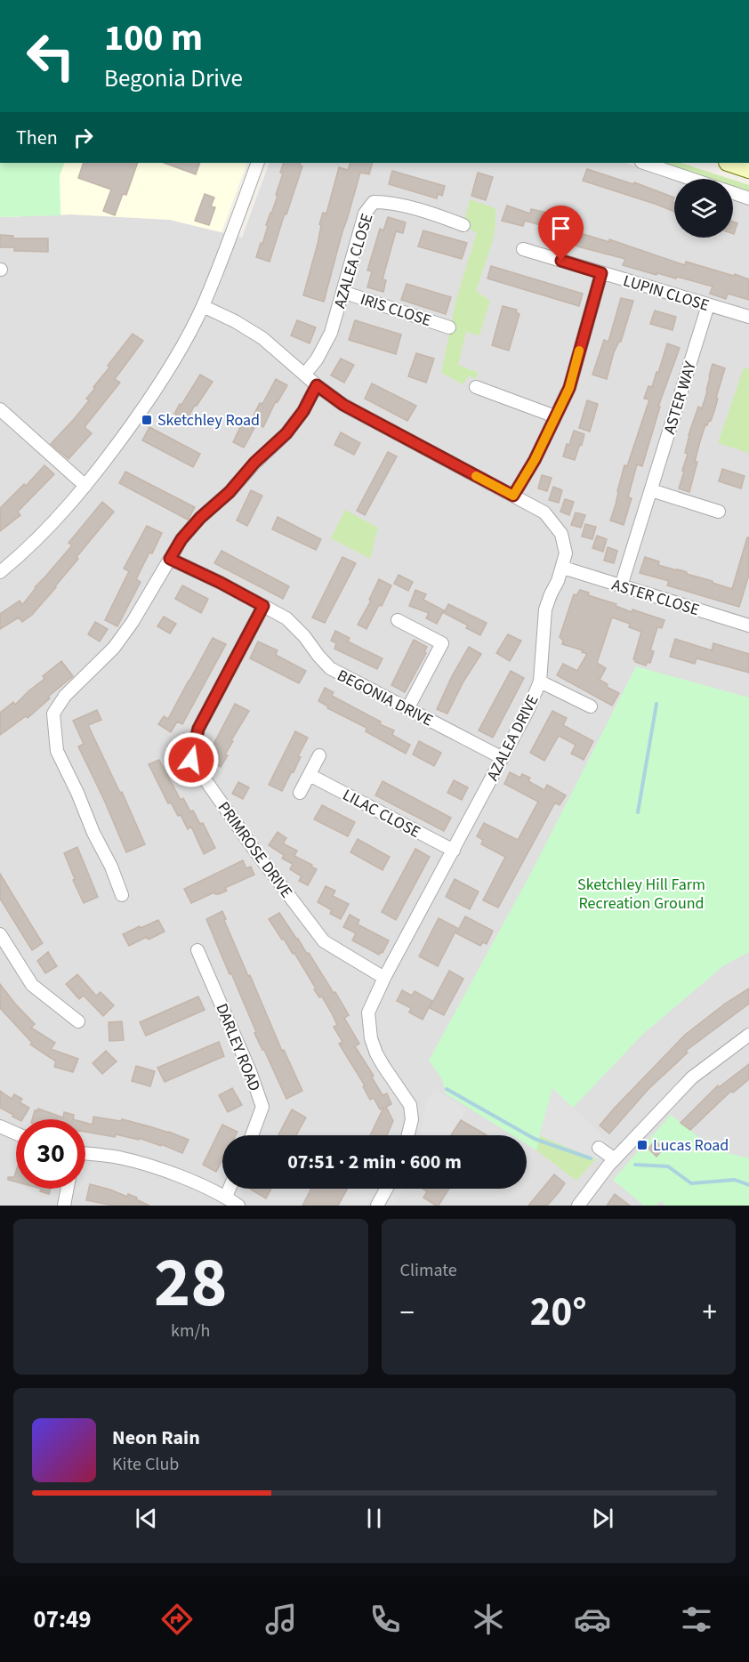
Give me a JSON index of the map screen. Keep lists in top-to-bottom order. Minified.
{"streets":{"street":["AZALEA CLOSE","LUPIN CLOSE","IRIS CLOSE","ASTER WAY","ASTER CLOSE","BEGONIA DRIVE","AZALEA DRIVE","LILAC CLOSE","PRIMROSE DRIVE","DARLEY ROAD"]},"crossings":[["AZALEA CLOSE","IRIS CLOSE"],["AZALEA CLOSE","AZALEA DRIVE"],["LUPIN CLOSE","ASTER WAY"],["ASTER WAY","ASTER CLOSE"],["ASTER CLOSE","AZALEA DRIVE"],["BEGONIA DRIVE","AZALEA DRIVE"],["BEGONIA DRIVE","PRIMROSE DRIVE"],["AZALEA DRIVE","LILAC CLOSE"],["AZALEA DRIVE","PRIMROSE DRIVE"]],"parks":["Sketchley Hill Farm Recreation Ground"],"places":{"transit":["Sketchley Road","Lucas Road"]},"page":{"turn":["100 m","Begonia Drive"],"then":"Then","limit":"30","trip":"07:51 · 2 min · 600 m","tile":[["28","km/h"],"Climate"],"heat":["−","20°","+"],"song":["Neon Rain","Kite Club"],"tabs":"07:49"}}
